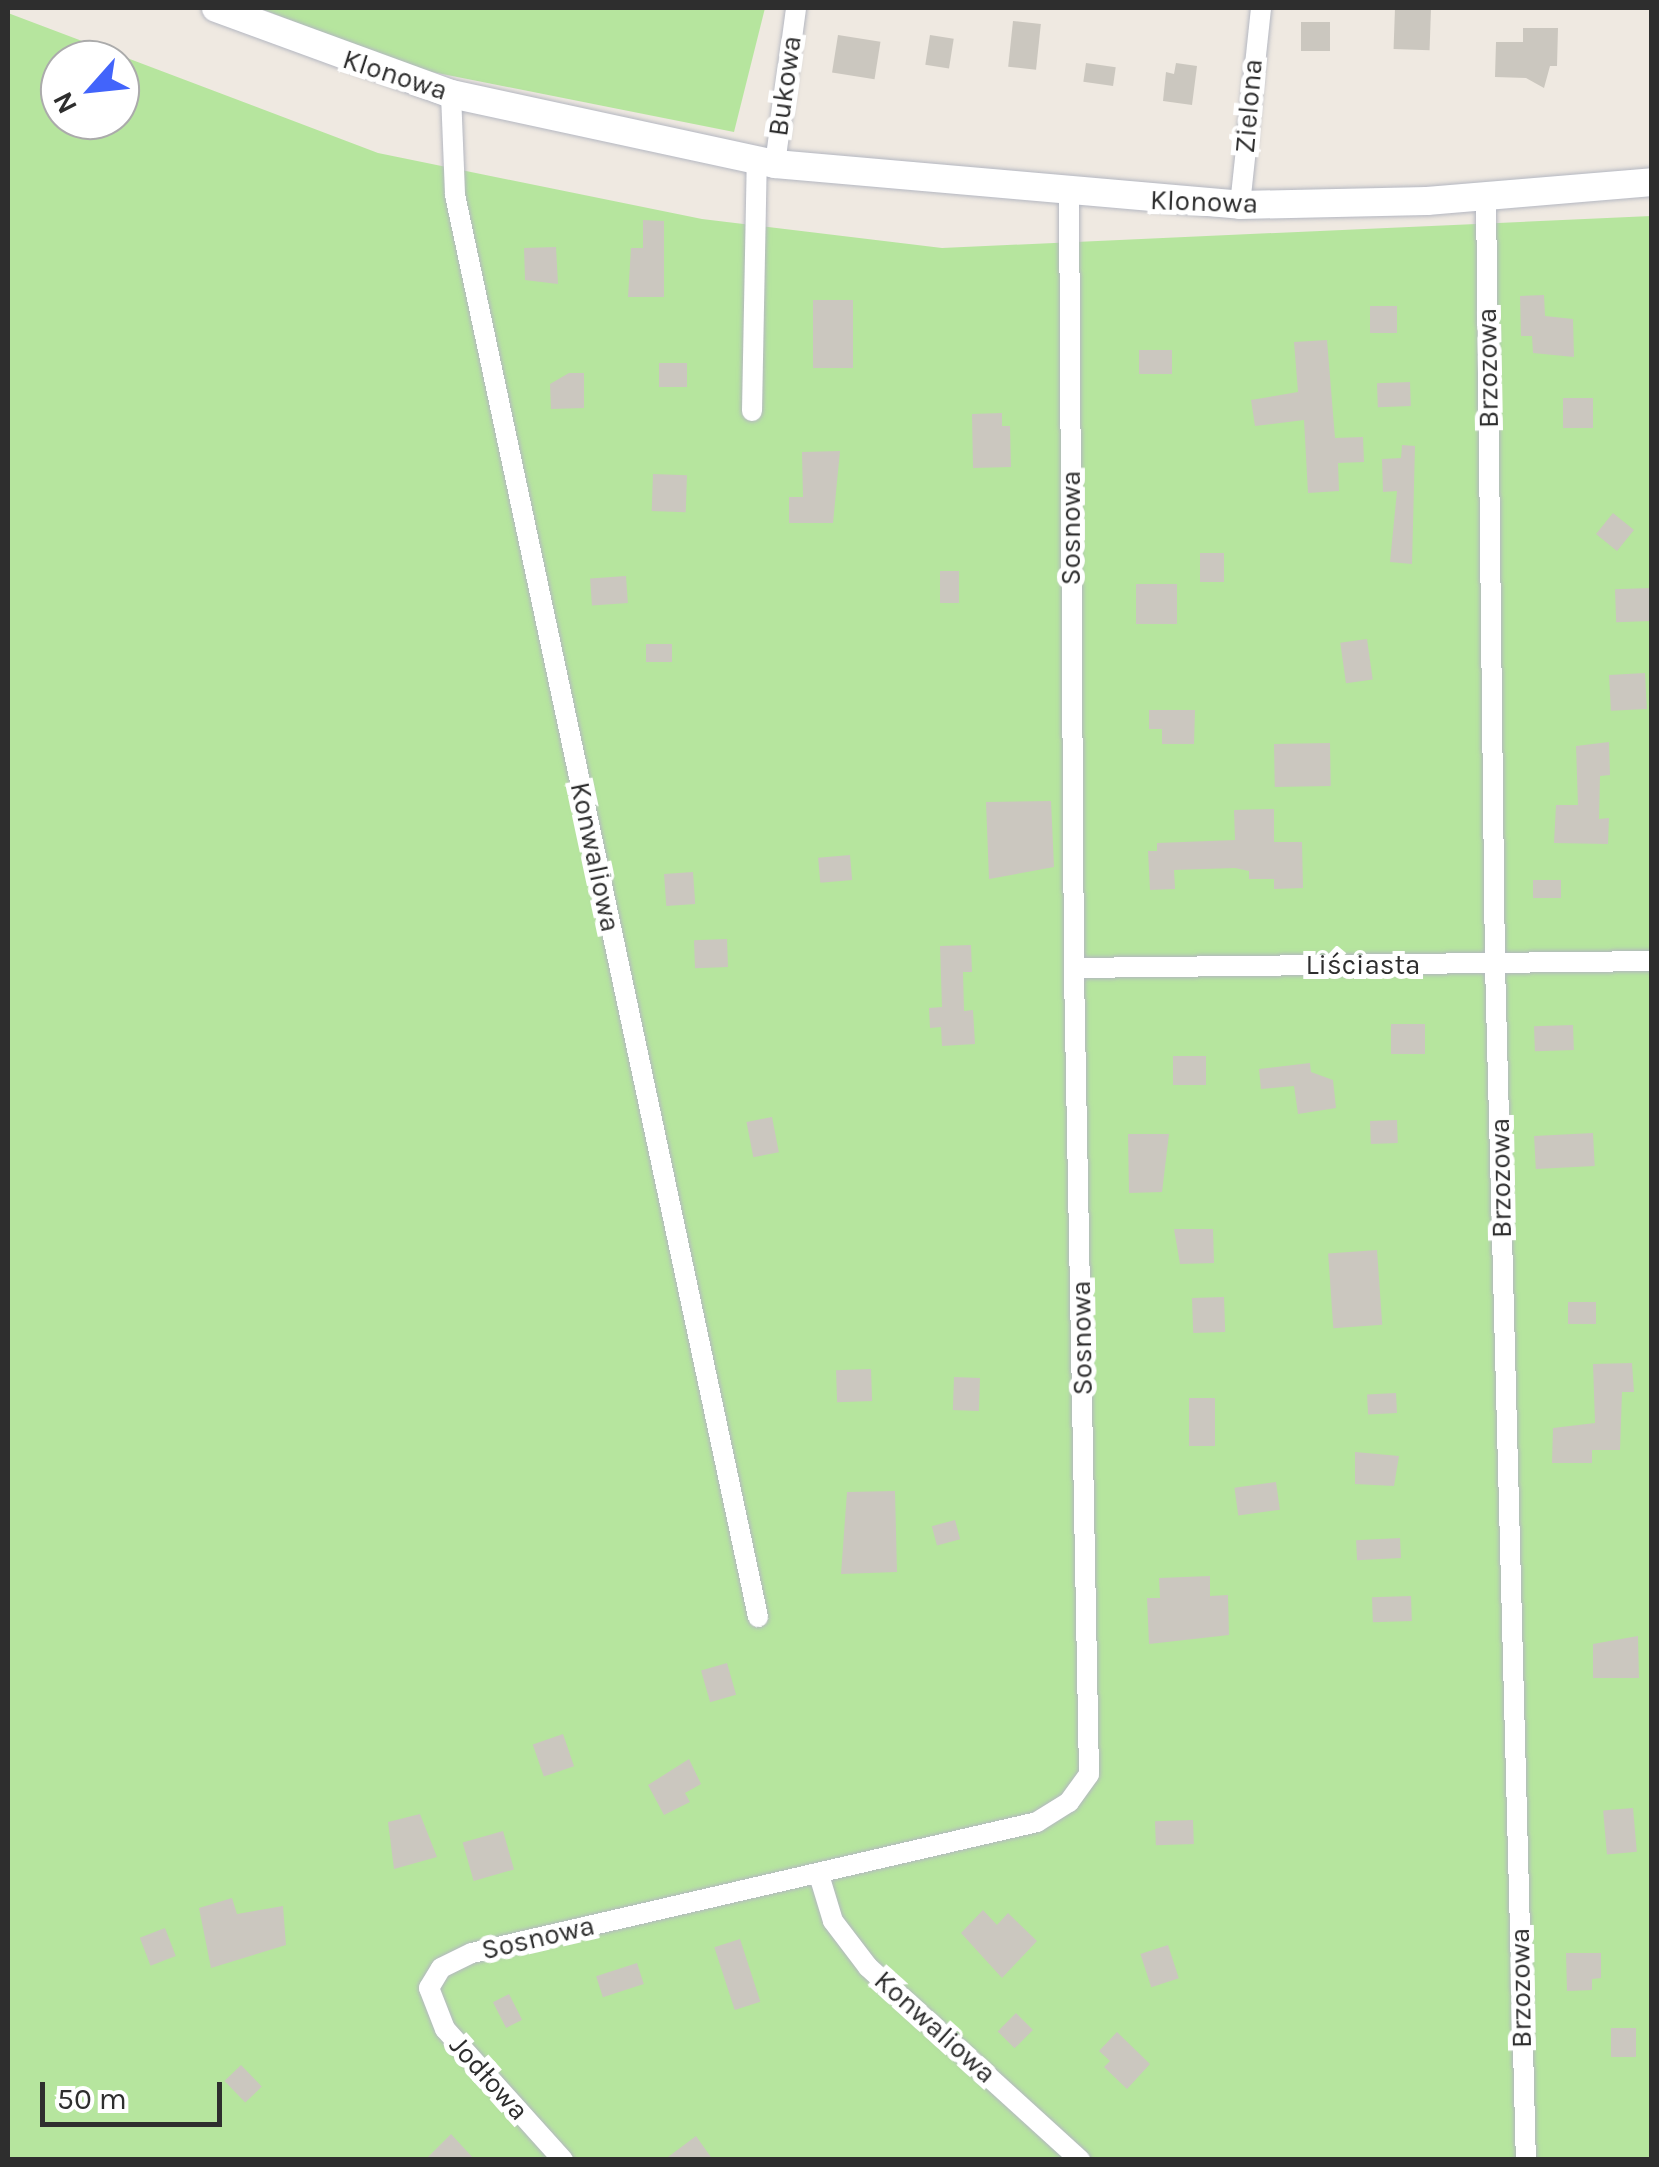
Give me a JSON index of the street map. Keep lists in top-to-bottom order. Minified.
{"streets":{"street":["Klonowa","Bukowa","Zielona","Brzozowa","Sosnowa","Konwaliowa","Liściasta","Jodłowa"]},"crossings":[["Klonowa","Bukowa"],["Klonowa","Zielona"],["Klonowa","Brzozowa"],["Klonowa","Sosnowa"],["Klonowa","Konwaliowa"],["Brzozowa","Liściasta"],["Sosnowa","Konwaliowa"],["Sosnowa","Liściasta"],["Sosnowa","Jodłowa"]],"scale_bar":"50 m","north":"bottom left"}
